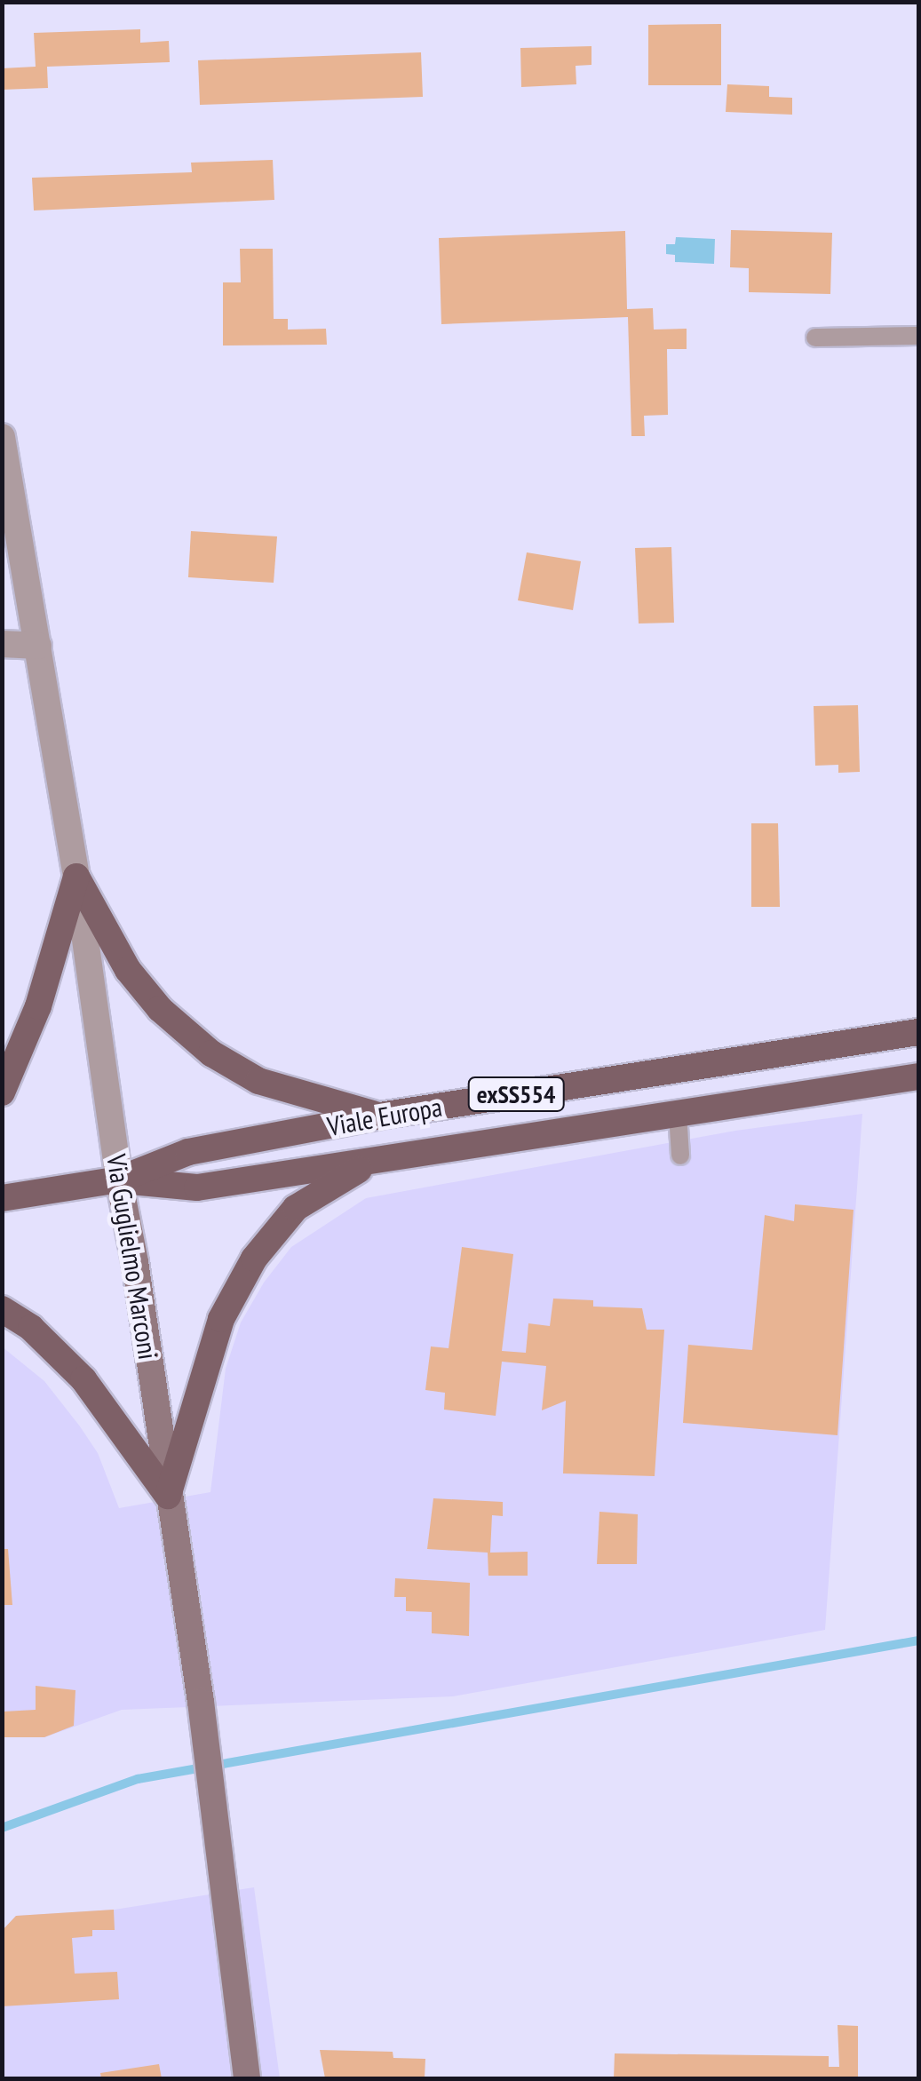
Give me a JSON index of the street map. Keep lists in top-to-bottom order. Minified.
{"streets":{"main road":["exSS554","Viale Europa","Via Guglielmo Marconi"]},"crossings":[["Viale Europa","Via Guglielmo Marconi"]]}
